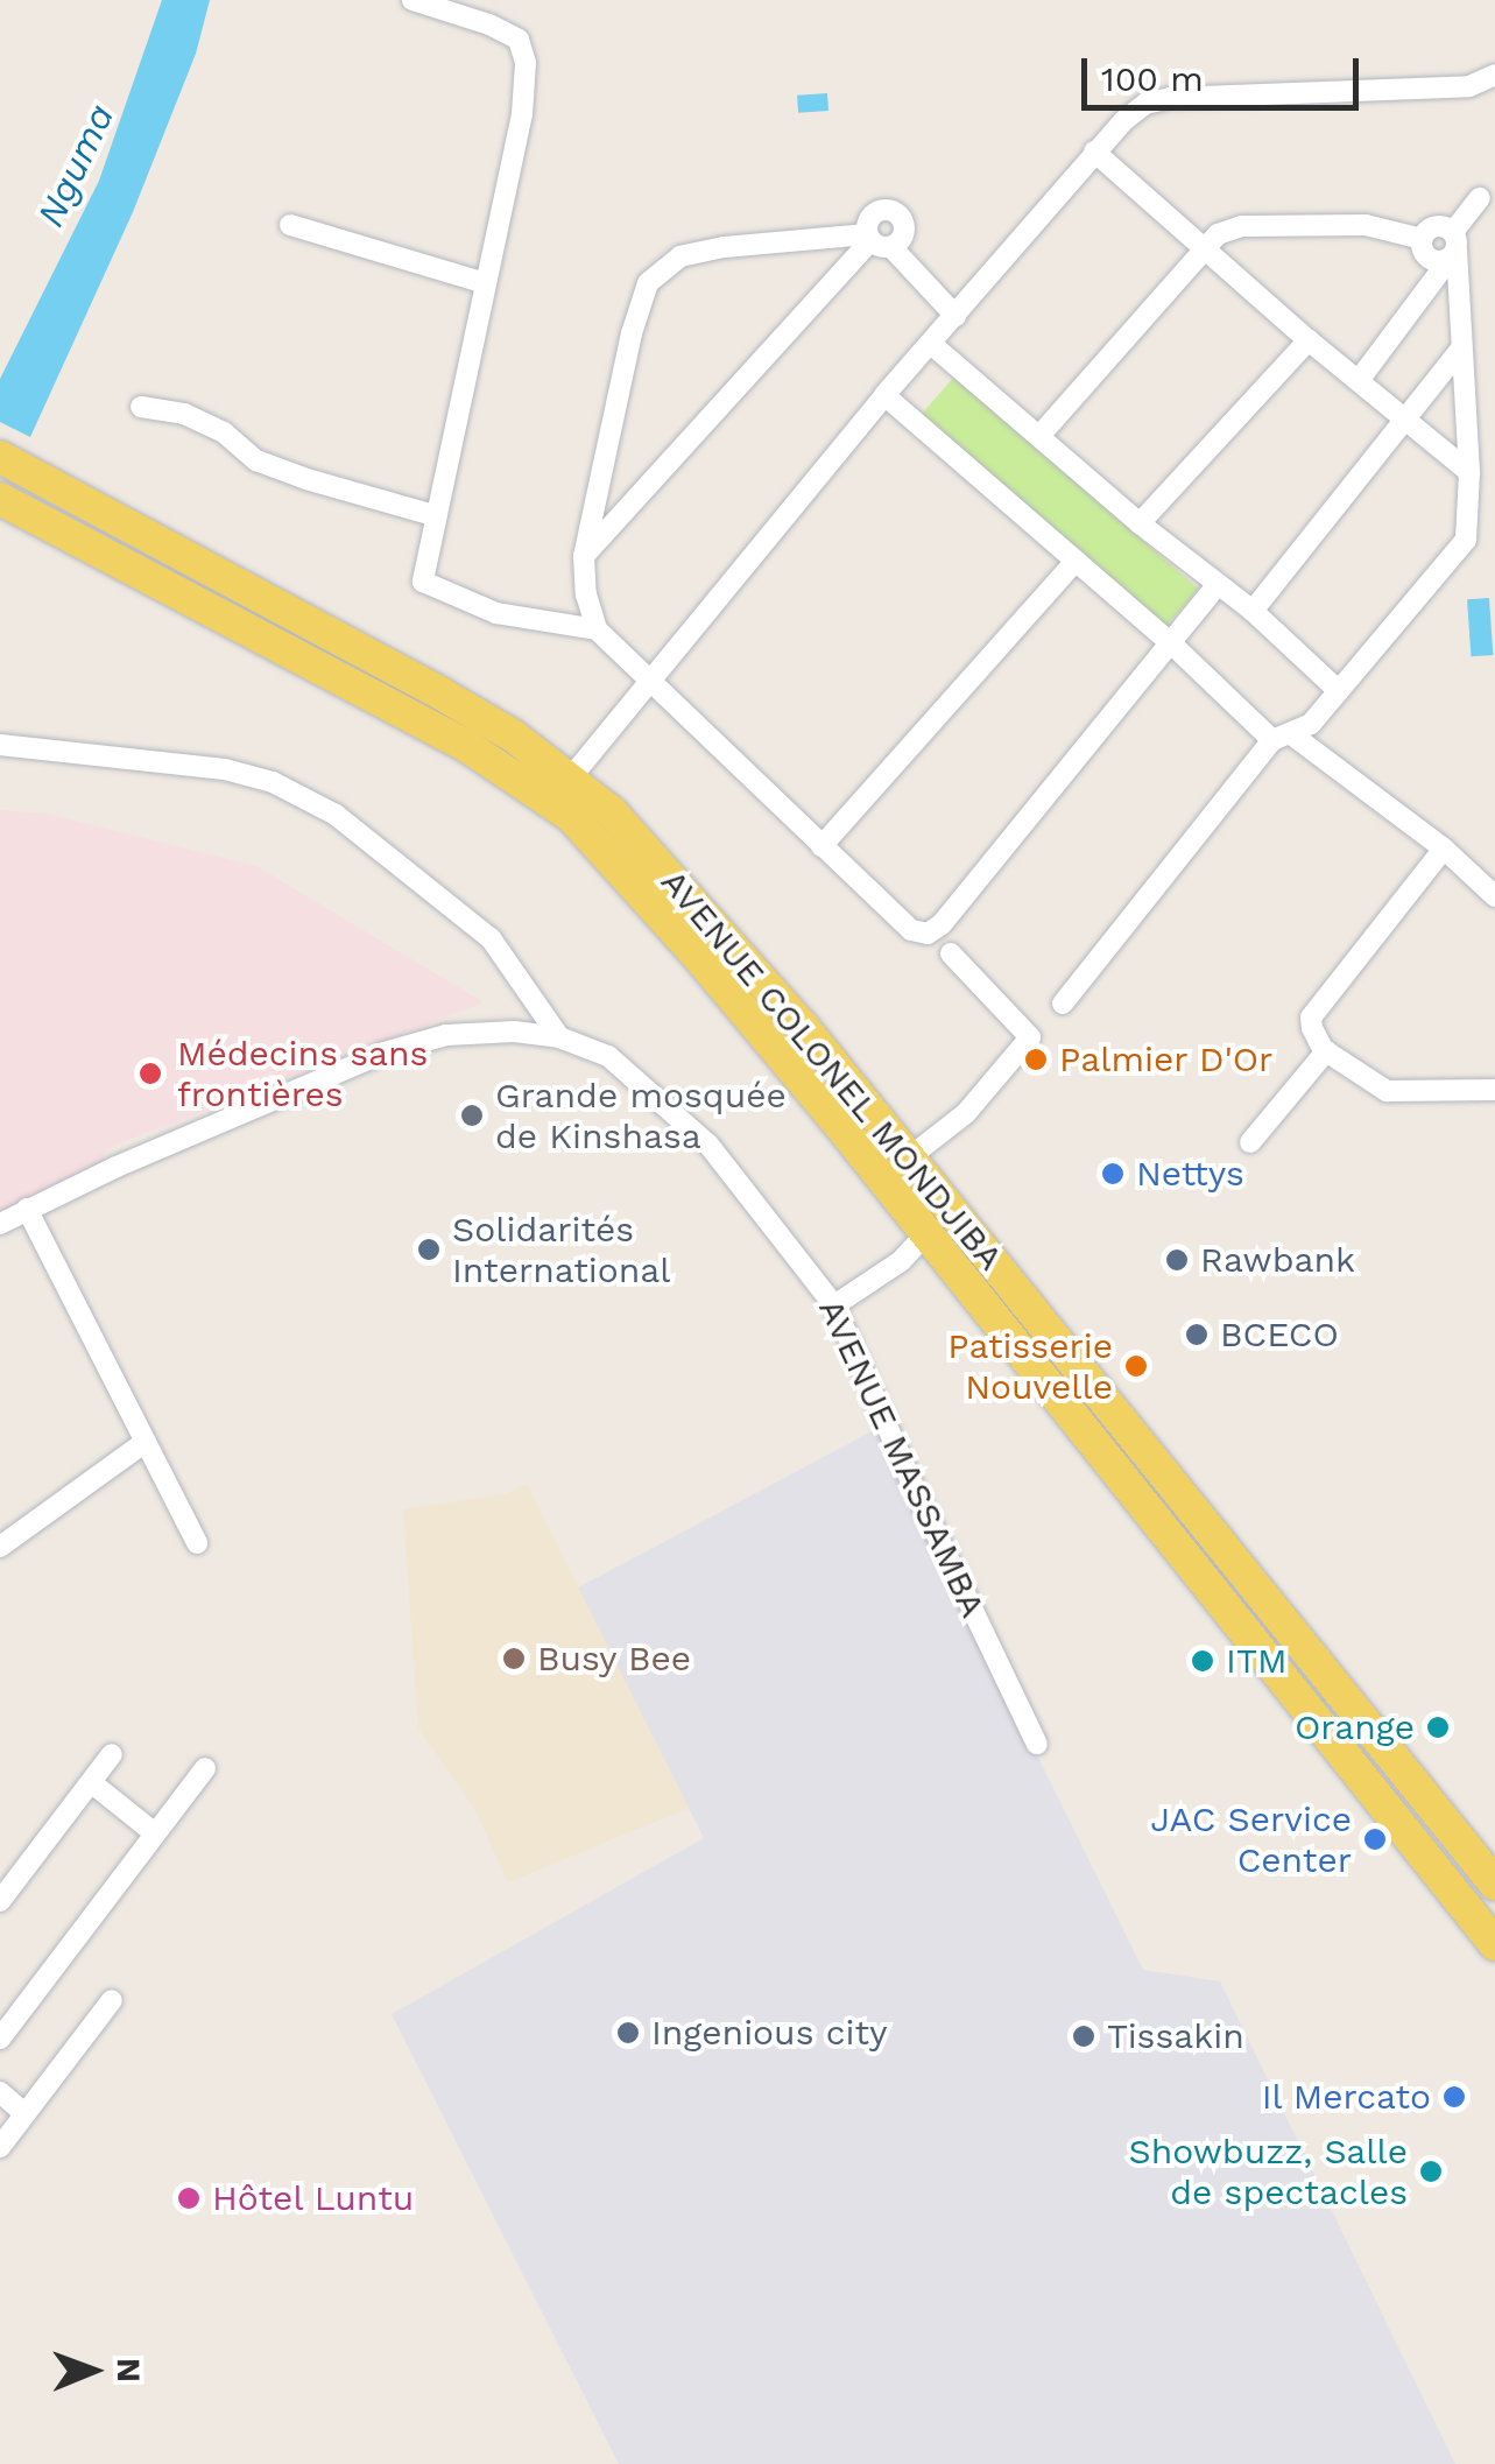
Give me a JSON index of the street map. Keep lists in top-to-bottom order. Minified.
{"streets":{"main road":["AVENUE COLONEL MONDJIBA"],"street":["AVENUE MASSAMBA"]},"water":["Nguma"],"places":["Palmier D'Or","Médecins sans frontières","Grande mosquée de Kinshasa","Nettys","Solidarités International","Rawbank","BCECO","Patisserie Nouvelle","Busy Bee","ITM","Orange","JAC Service Center","Ingenious city","Tissakin","Il Mercato","Showbuzz, Salle de spectacles","Hôtel Luntu"],"scale_bar":"100 m","north":"right"}
